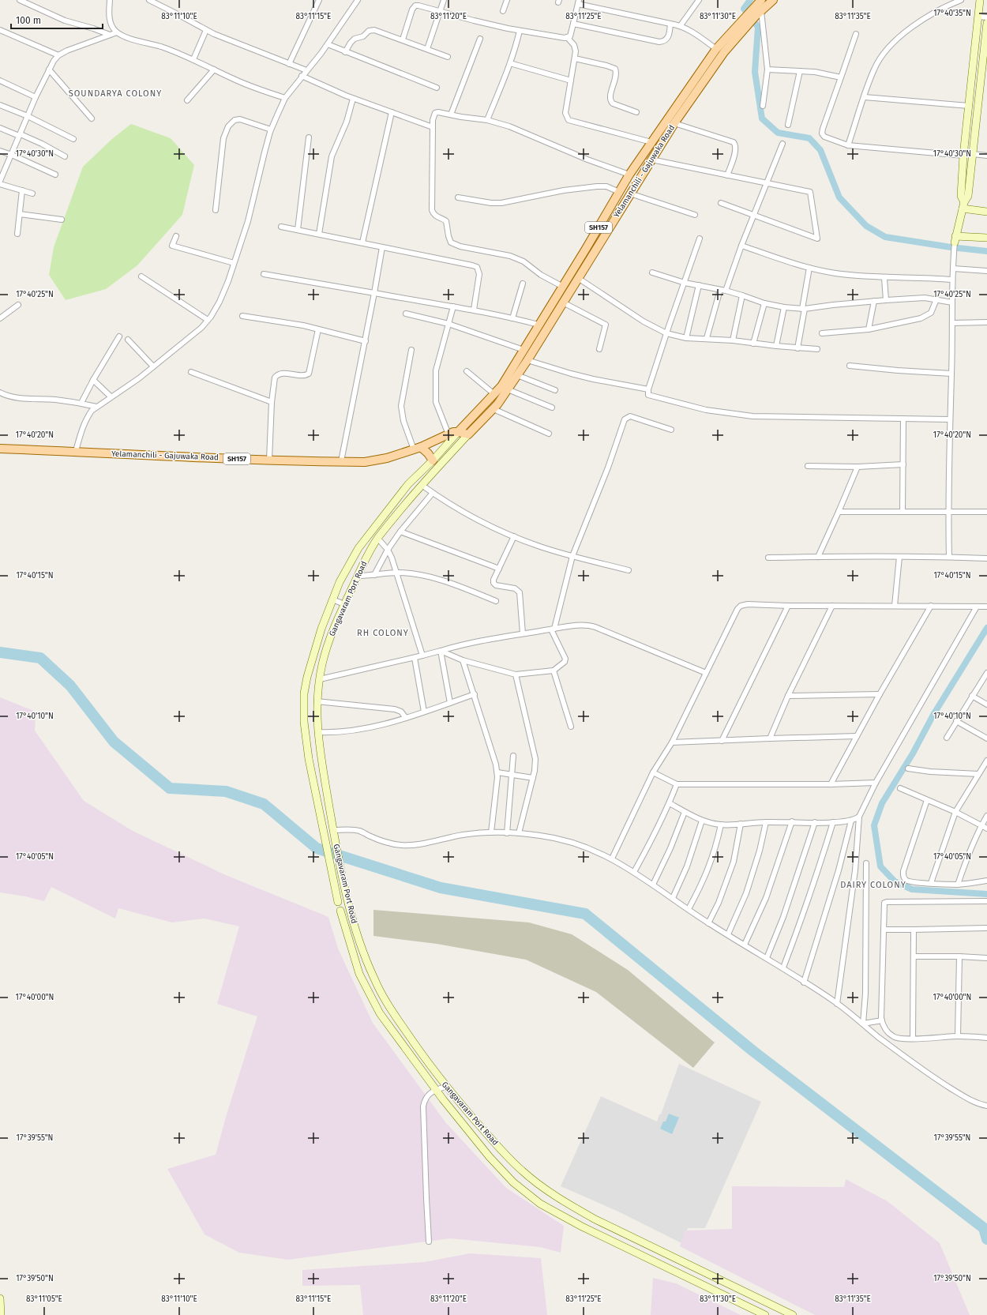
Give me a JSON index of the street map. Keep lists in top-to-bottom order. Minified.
{"streets":{"main road":["Yelamanchili - Gajuwaka Road","SH157"],"street":["Gangavaram Port Road"]},"crossings":[["Yelamanchili - Gajuwaka Road","Gangavaram Port Road"]],"districts":["SOUNDARYA COLONY","RH COLONY","DAIRY COLONY"],"scale_bar":"100 m","coordinates":["17°40'35\"N","83°11'10\"E","83°11'15\"E","83°11'20\"E","83°11'25\"E","83°11'30\"E","83°11'35\"E","17°40'30\"N","17°40'25\"N","17°40'20\"N","17°40'15\"N","17°40'10\"N","17°40'05\"N","17°40'00\"N","17°39'55\"N","17°39'50\"N","83°11'05\"E"]}
